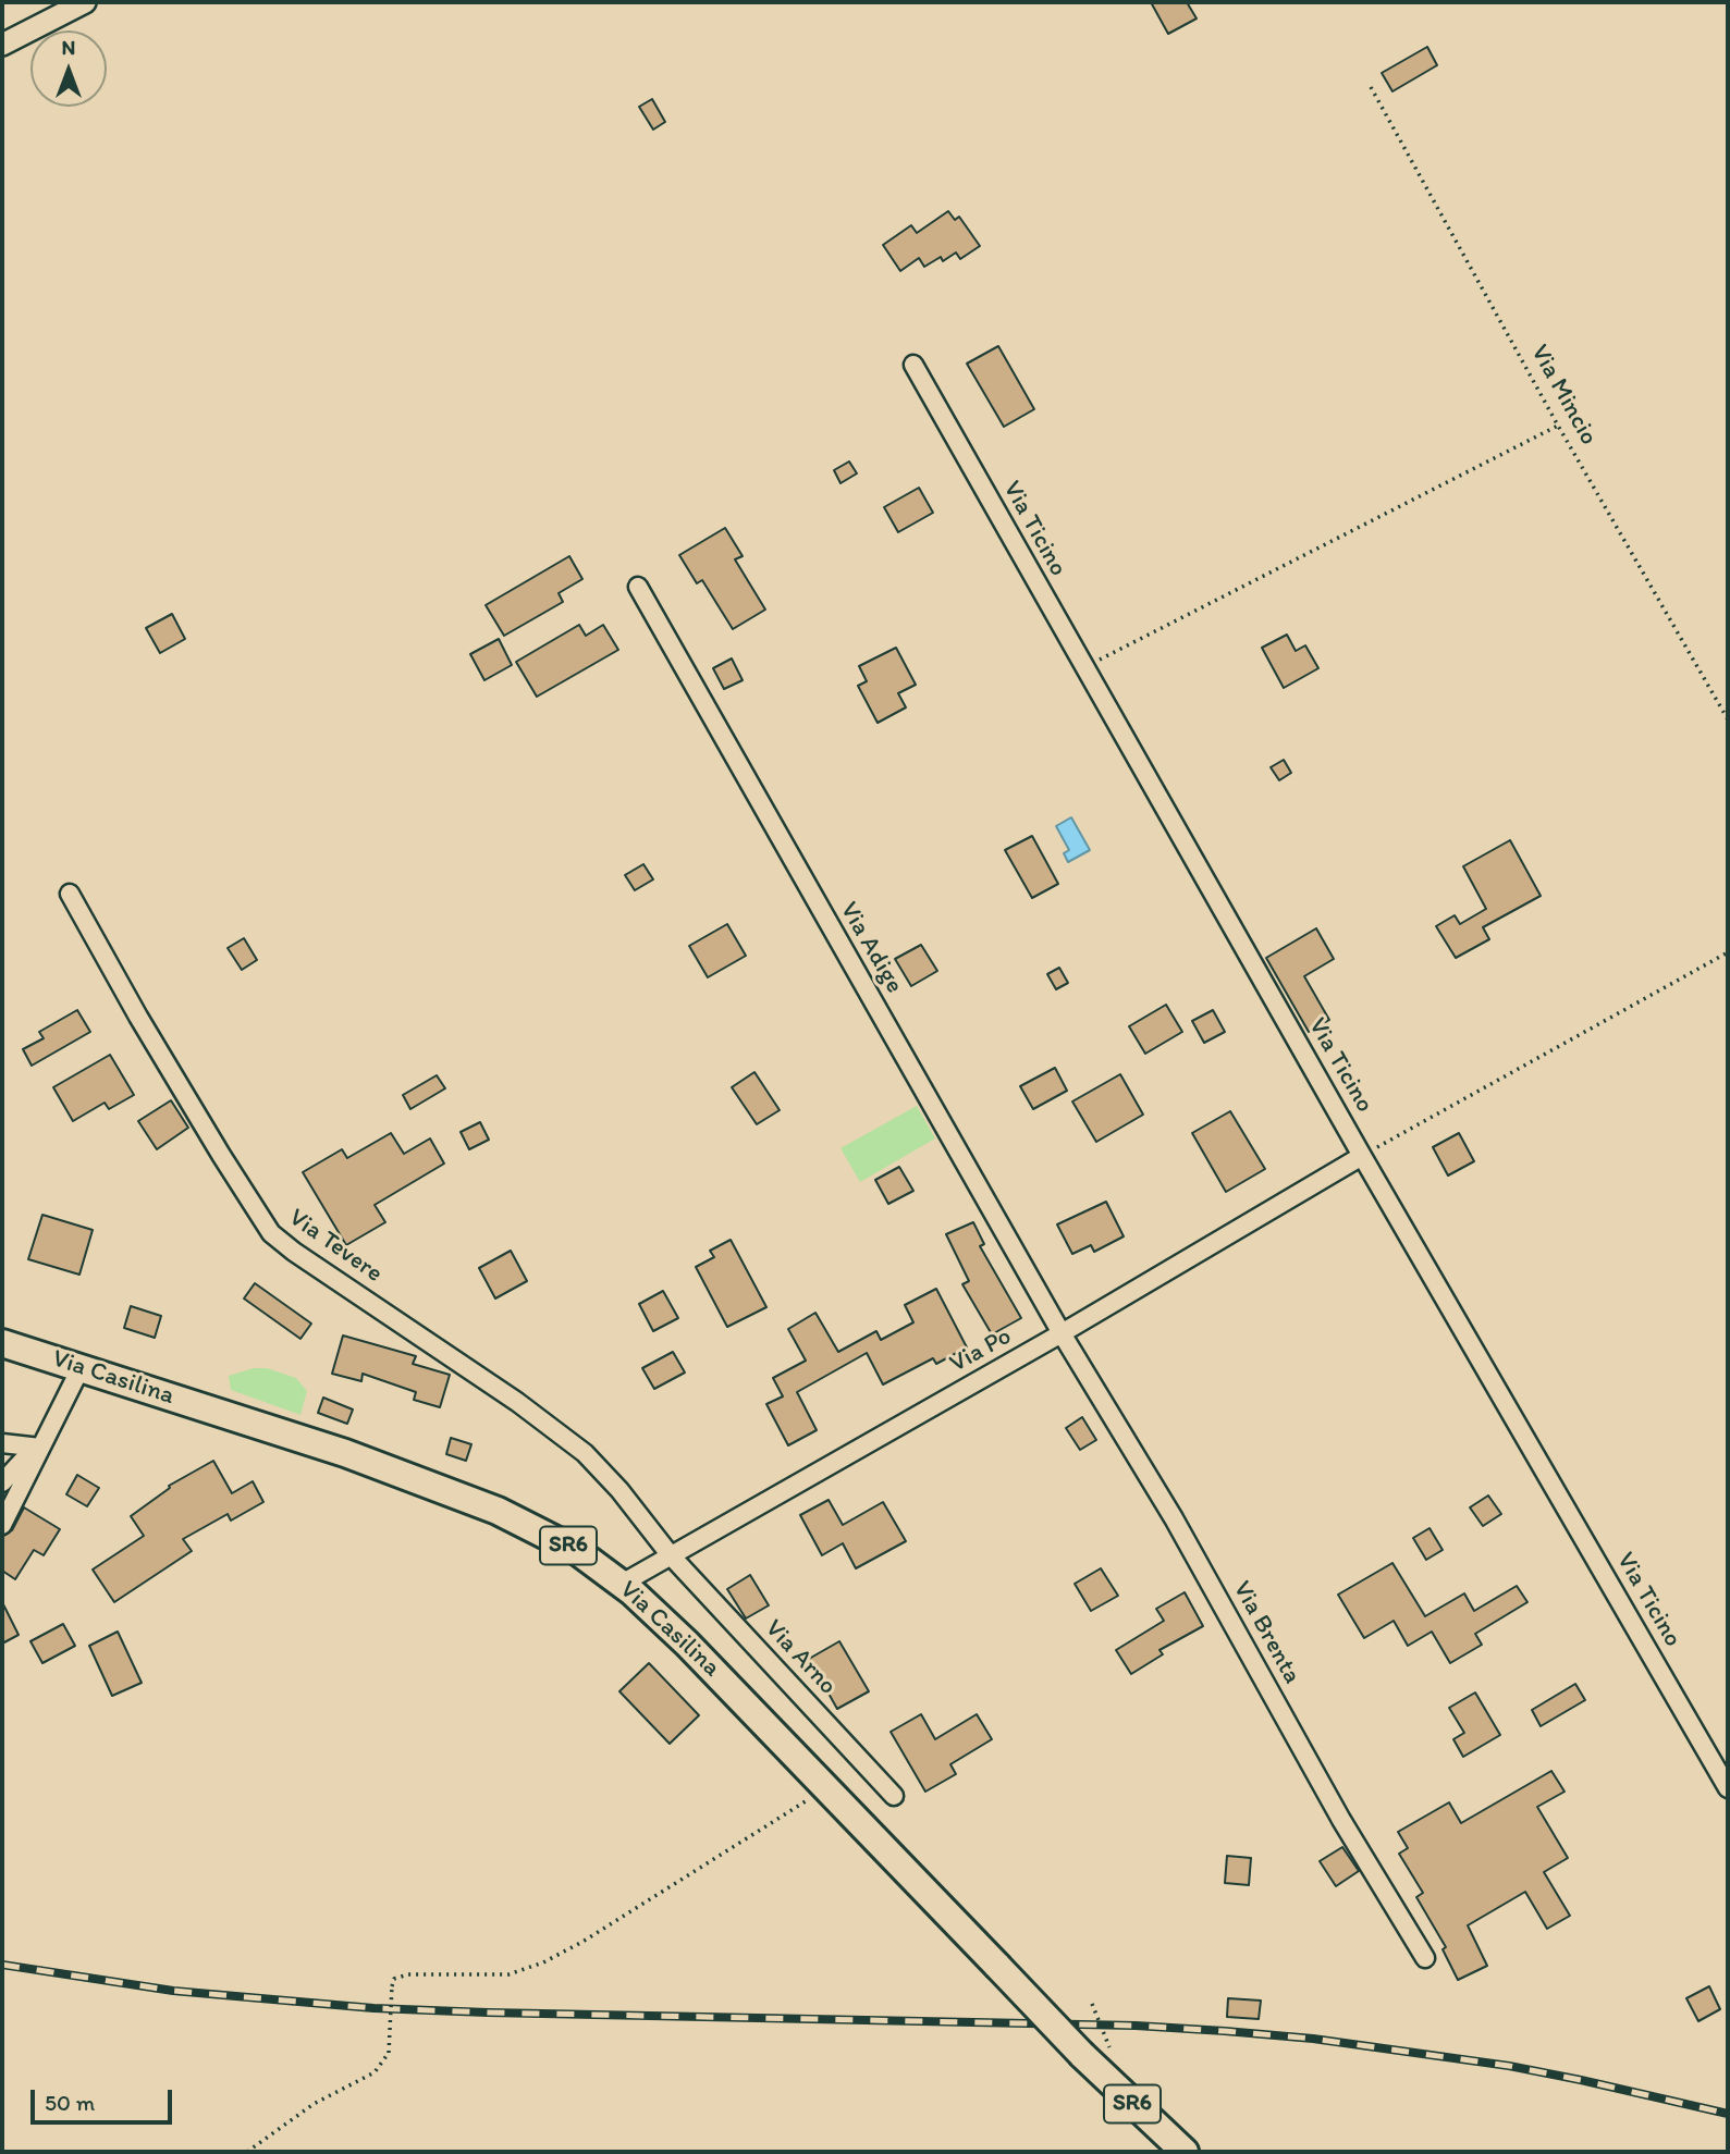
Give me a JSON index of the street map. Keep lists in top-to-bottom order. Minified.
{"streets":{"main road":["Via Casilina","SR6"],"street":["Via Ticino","Via Adige","Via Tevere","Via Po","Via Brenta","Via Arno"],"path":["Via Mincio"]},"crossings":[["Via Ticino","Via Po"],["Via Adige","Via Po"],["Via Adige","Via Brenta"],["Via Tevere","Via Po"],["Via Tevere","Via Arno"],["Via Po","Via Casilina"],["Via Po","Via Brenta"],["Via Po","Via Arno"]],"scale_bar":"50 m","north":"top"}
